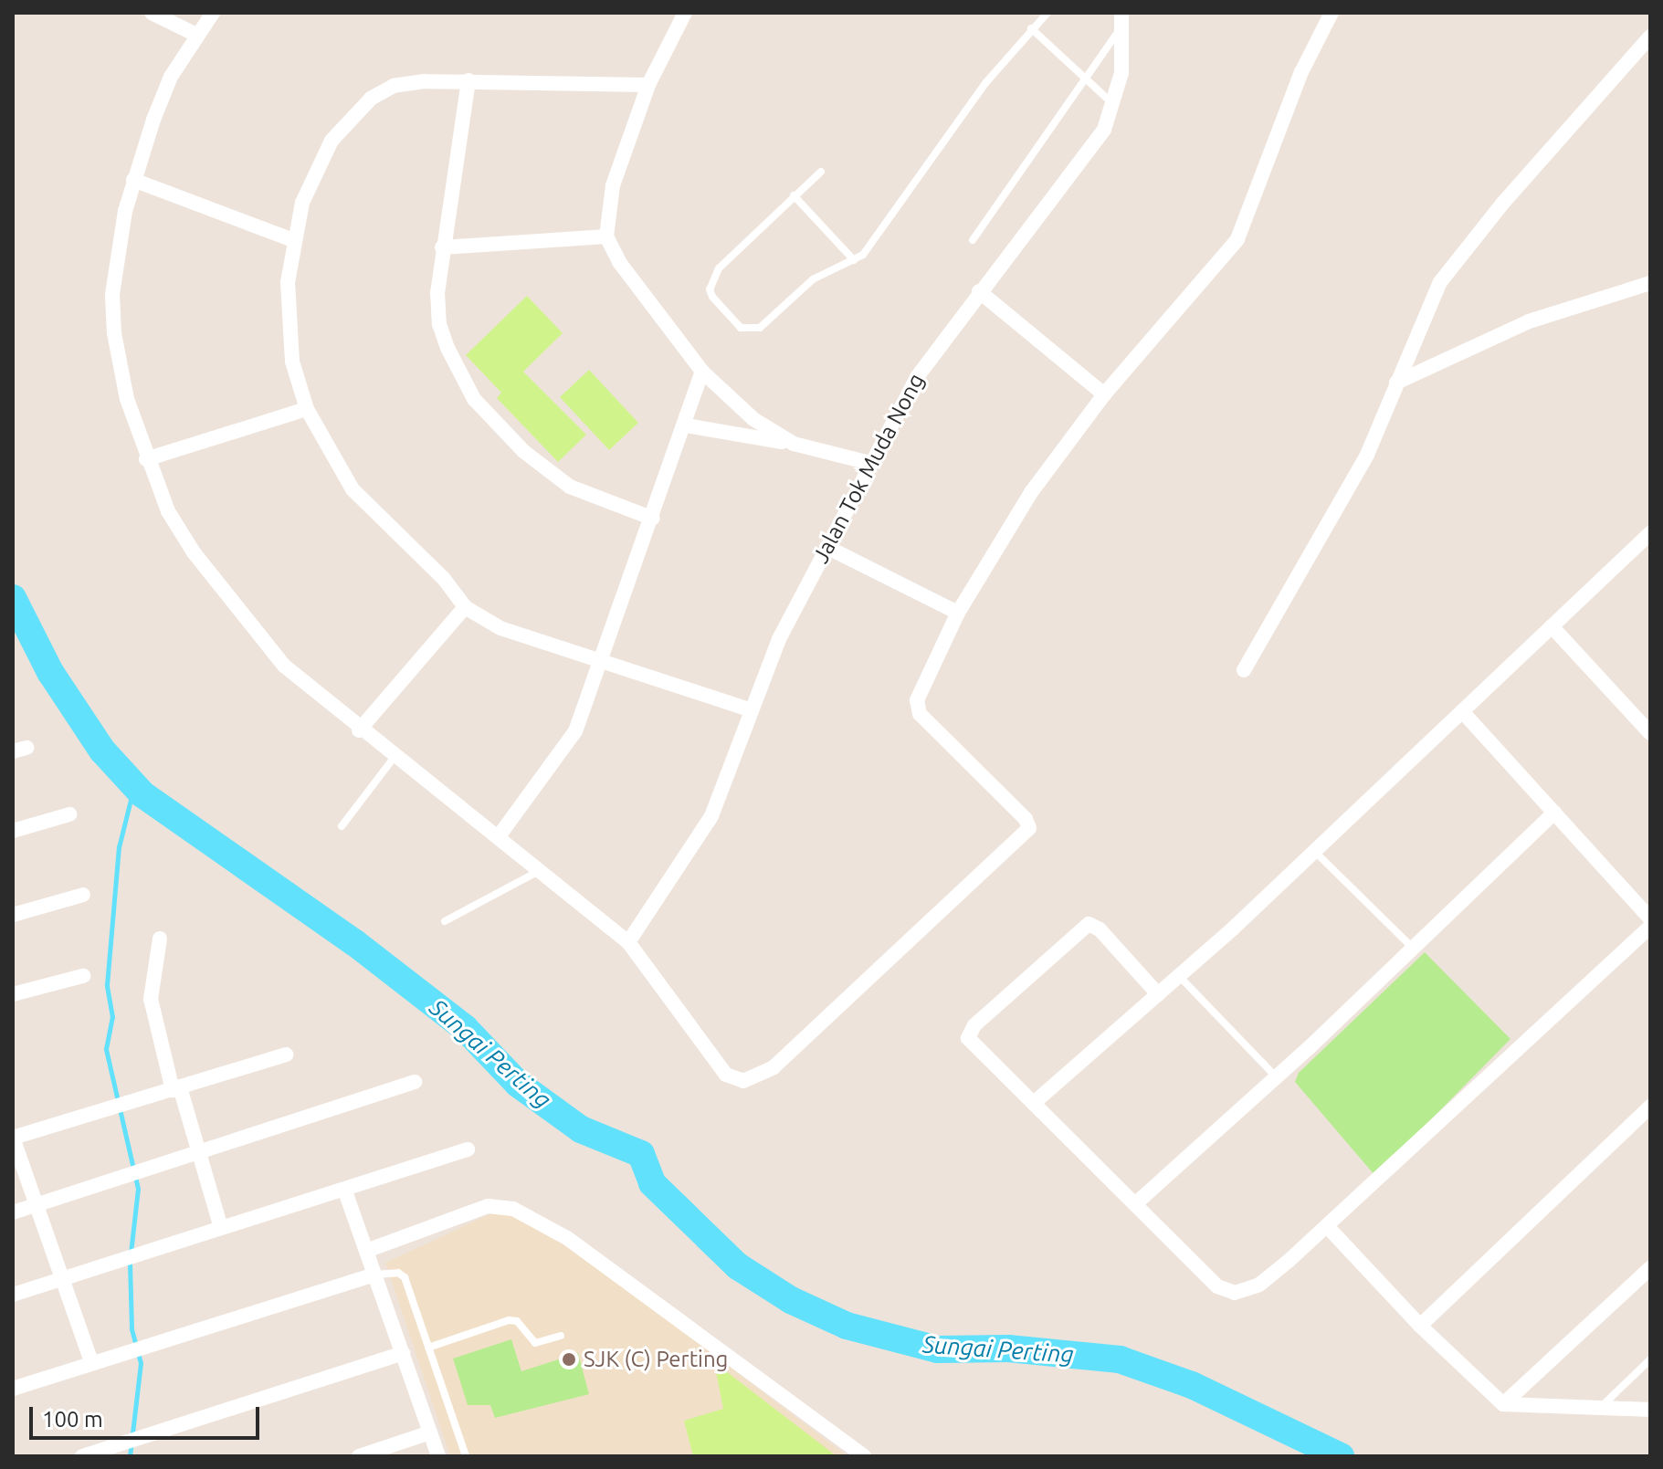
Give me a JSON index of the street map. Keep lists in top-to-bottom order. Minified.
{"streets":{"street":["Jalan Tok Muda Nong"]},"water":["Sungai Perting"],"places":["SJK (C) Perting"],"scale_bar":"100 m"}
